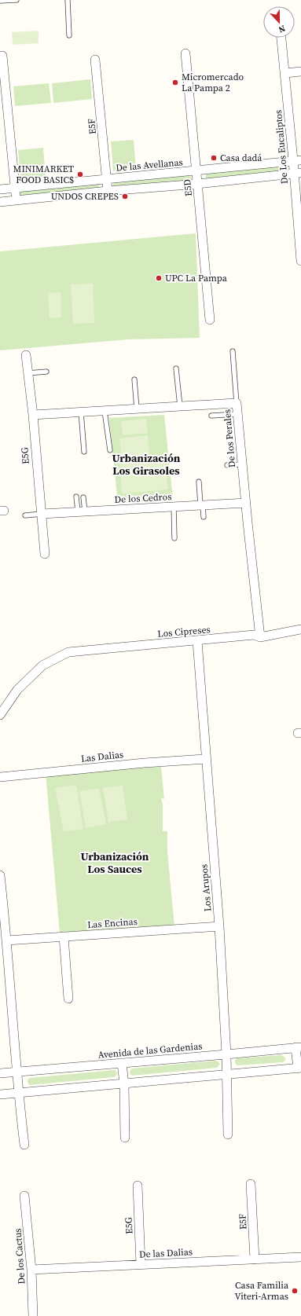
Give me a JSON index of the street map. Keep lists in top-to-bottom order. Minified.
{"streets":{"street":["E5F","De Los Eucaliptos","De las Avellanas","E5D","De los Perales","E5G","De los Cedros","Los Cipreses","Las Dalias","Los Arupos","Las Encinas","Avenida de las Gardenias","De las Dalias","De los Cactus"]},"crossings":[["E5F","De las Avellanas"],["E5F","De las Dalias"],["De Los Eucaliptos","De las Avellanas"],["De las Avellanas","E5D"],["De los Perales","E5G"],["De los Perales","De los Cedros"],["De los Perales","Los Cipreses"],["E5G","De los Cedros"],["E5G","De las Dalias"],["Los Cipreses","Los Arupos"],["Las Dalias","Los Arupos"],["Los Arupos","Las Encinas"],["Los Arupos","Avenida de las Gardenias"],["De las Dalias","De los Cactus"]],"districts":["Urbanización Los Girasoles","Urbanización Los Sauces"],"places":["Micromercado La Pampa 2","Casa dadá","MINIMARKET FOOD BASIC$","UNDOS CREPES","UPC La Pampa","Casa Familia Viteri-Armas"],"north":"bottom"}
